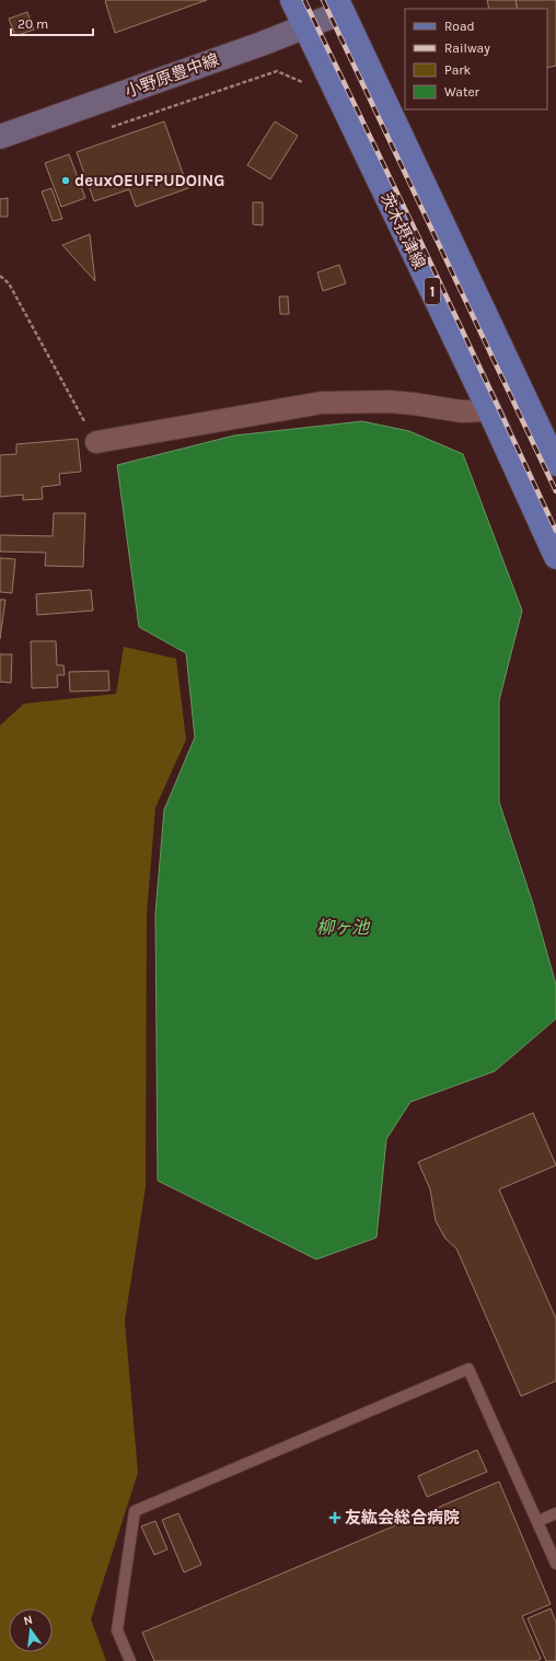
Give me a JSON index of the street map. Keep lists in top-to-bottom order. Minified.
{"streets":{"main road":["茨木摂津線","1"],"street":["小野原豊中線"]},"crossings":[["小野原豊中線","茨木摂津線"]],"water":["柳ヶ池"],"places":{"other":["deuxOEUFPUDOING"],"health":["友紘会総合病院"]},"legend":["Road","Railway","Park","Water"],"scale_bar":"20 m","north":"top"}
